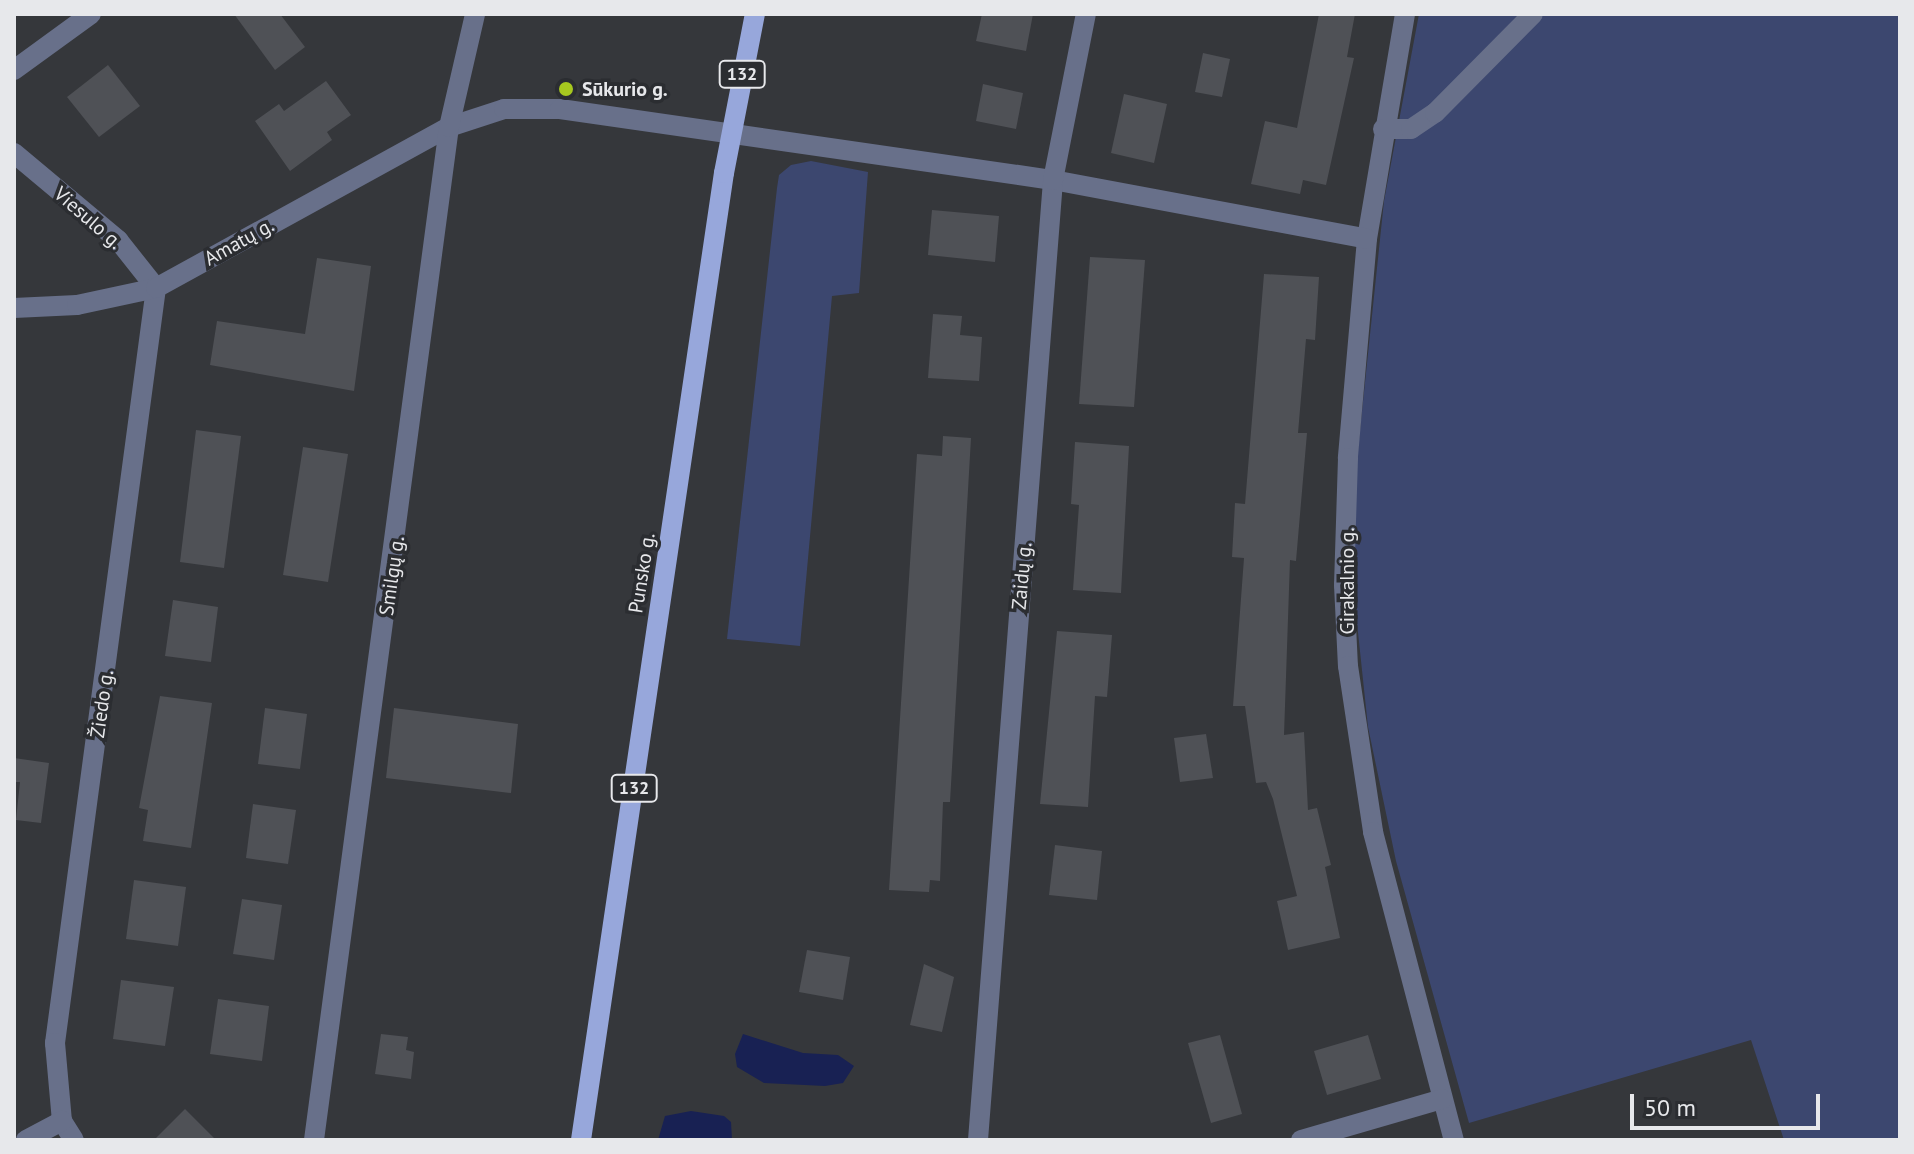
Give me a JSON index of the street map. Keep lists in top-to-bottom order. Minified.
{"streets":{"main road":["132","Punsko g."],"street":["Viesulo g.","Amatų g.","Smilgų g.","Zaidų g.","Girakalnio g.","Žiedo g."]},"crossings":[["Viesulo g.","Amatų g."],["Viesulo g.","Žiedo g."],["Amatų g.","Punsko g."],["Amatų g.","Smilgų g."],["Amatų g.","Zaidų g."],["Amatų g.","Girakalnio g."],["Amatų g.","Žiedo g."]],"places":["Sūkurio g."],"scale_bar":"50 m"}
